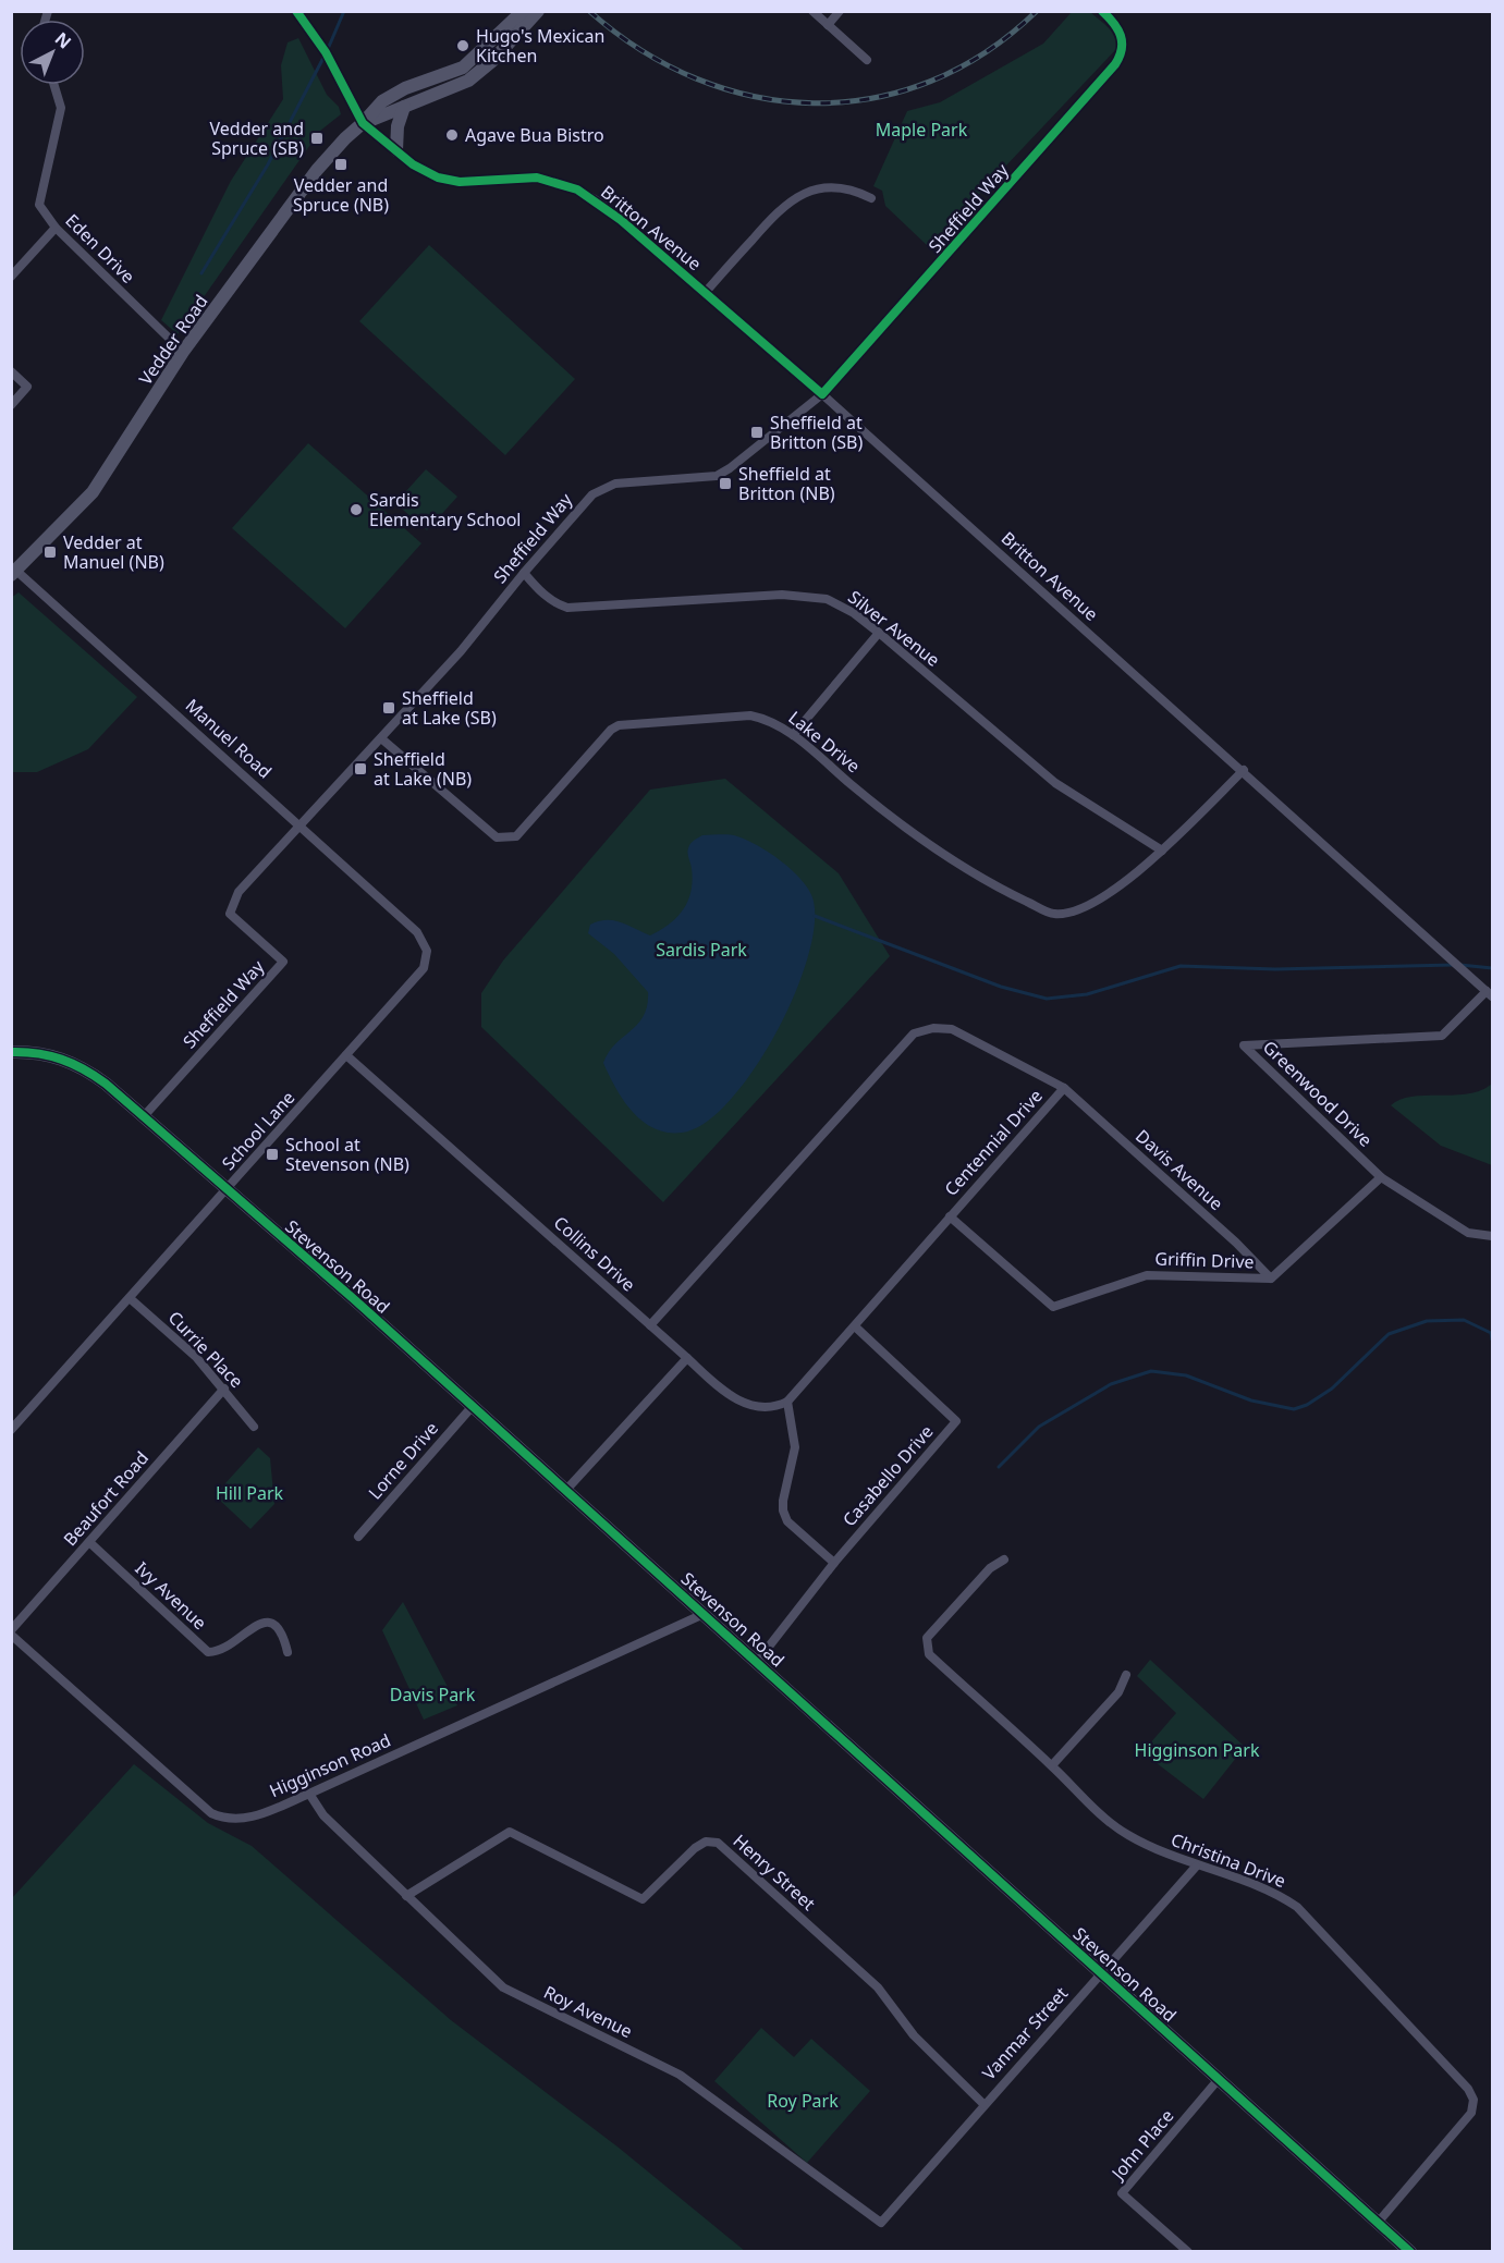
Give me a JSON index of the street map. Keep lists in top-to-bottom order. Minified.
{"streets":{"street":["Sheffield Way","Britton Avenue","Eden Drive","Vedder Road","Silver Avenue","Manuel Road","Lake Drive","Greenwood Drive","School Lane","Centennial Drive","Davis Avenue","Collins Drive","Griffin Drive","Stevenson Road","Currie Place","Lorne Drive","Casabello Drive","Beaufort Road","Ivy Avenue","Higginson Road","Christina Drive","Henry Street","Roy Avenue","Vanmar Street","John Place"]},"crossings":[["Sheffield Way","Britton Avenue"],["Sheffield Way","Silver Avenue"],["Sheffield Way","Manuel Road"],["Sheffield Way","Lake Drive"],["Sheffield Way","Stevenson Road"],["Britton Avenue","Vedder Road"],["Britton Avenue","Lake Drive"],["Britton Avenue","Greenwood Drive"],["Eden Drive","Vedder Road"],["Vedder Road","Manuel Road"],["Silver Avenue","Lake Drive"],["Manuel Road","School Lane"],["Greenwood Drive","Griffin Drive"],["School Lane","Collins Drive"],["School Lane","Stevenson Road"],["School Lane","Currie Place"],["Centennial Drive","Davis Avenue"],["Centennial Drive","Collins Drive"],["Centennial Drive","Griffin Drive"],["Centennial Drive","Casabello Drive"],["Davis Avenue","Griffin Drive"],["Stevenson Road","Lorne Drive"],["Stevenson Road","Casabello Drive"],["Stevenson Road","Higginson Road"],["Stevenson Road","Christina Drive"],["Stevenson Road","Vanmar Street"],["Stevenson Road","John Place"],["Currie Place","Beaufort Road"],["Beaufort Road","Ivy Avenue"],["Beaufort Road","Higginson Road"],["Higginson Road","Roy Avenue"],["Christina Drive","Vanmar Street"],["Henry Street","Roy Avenue"],["Henry Street","Vanmar Street"],["Roy Avenue","Vanmar Street"]],"parks":["Maple Park","Sardis Park","Hill Park","Davis Park","Higginson Park","Roy Park"],"places":{"other":["Hugo's Mexican Kitchen","Agave Bua Bistro","Sardis Elementary School"],"transit":["Vedder and Spruce (SB)","Vedder and Spruce (NB)","Sheffield at Britton (SB)","Sheffield at Britton (NB)","Vedder at Manuel (NB)","Sheffield at Lake (SB)","Sheffield at Lake (NB)","School at Stevenson (NB)"]},"north":"top right"}
